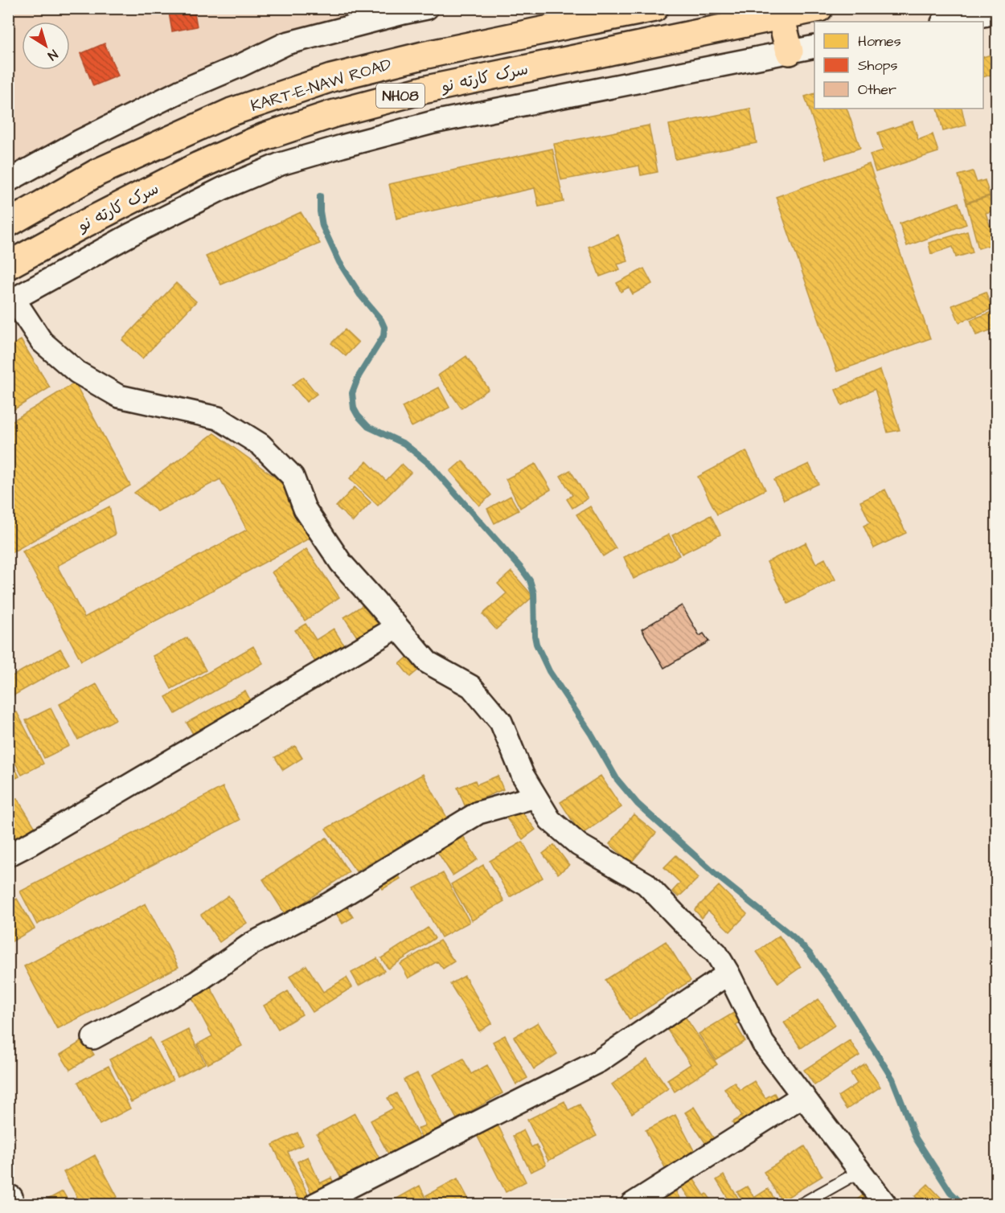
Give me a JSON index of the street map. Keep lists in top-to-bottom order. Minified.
{"streets":{"highway":["سرک کارته نو","KART-E-NAW ROAD","NH08"]},"legend":["Homes","Shops","Other"],"north":"bottom right"}
